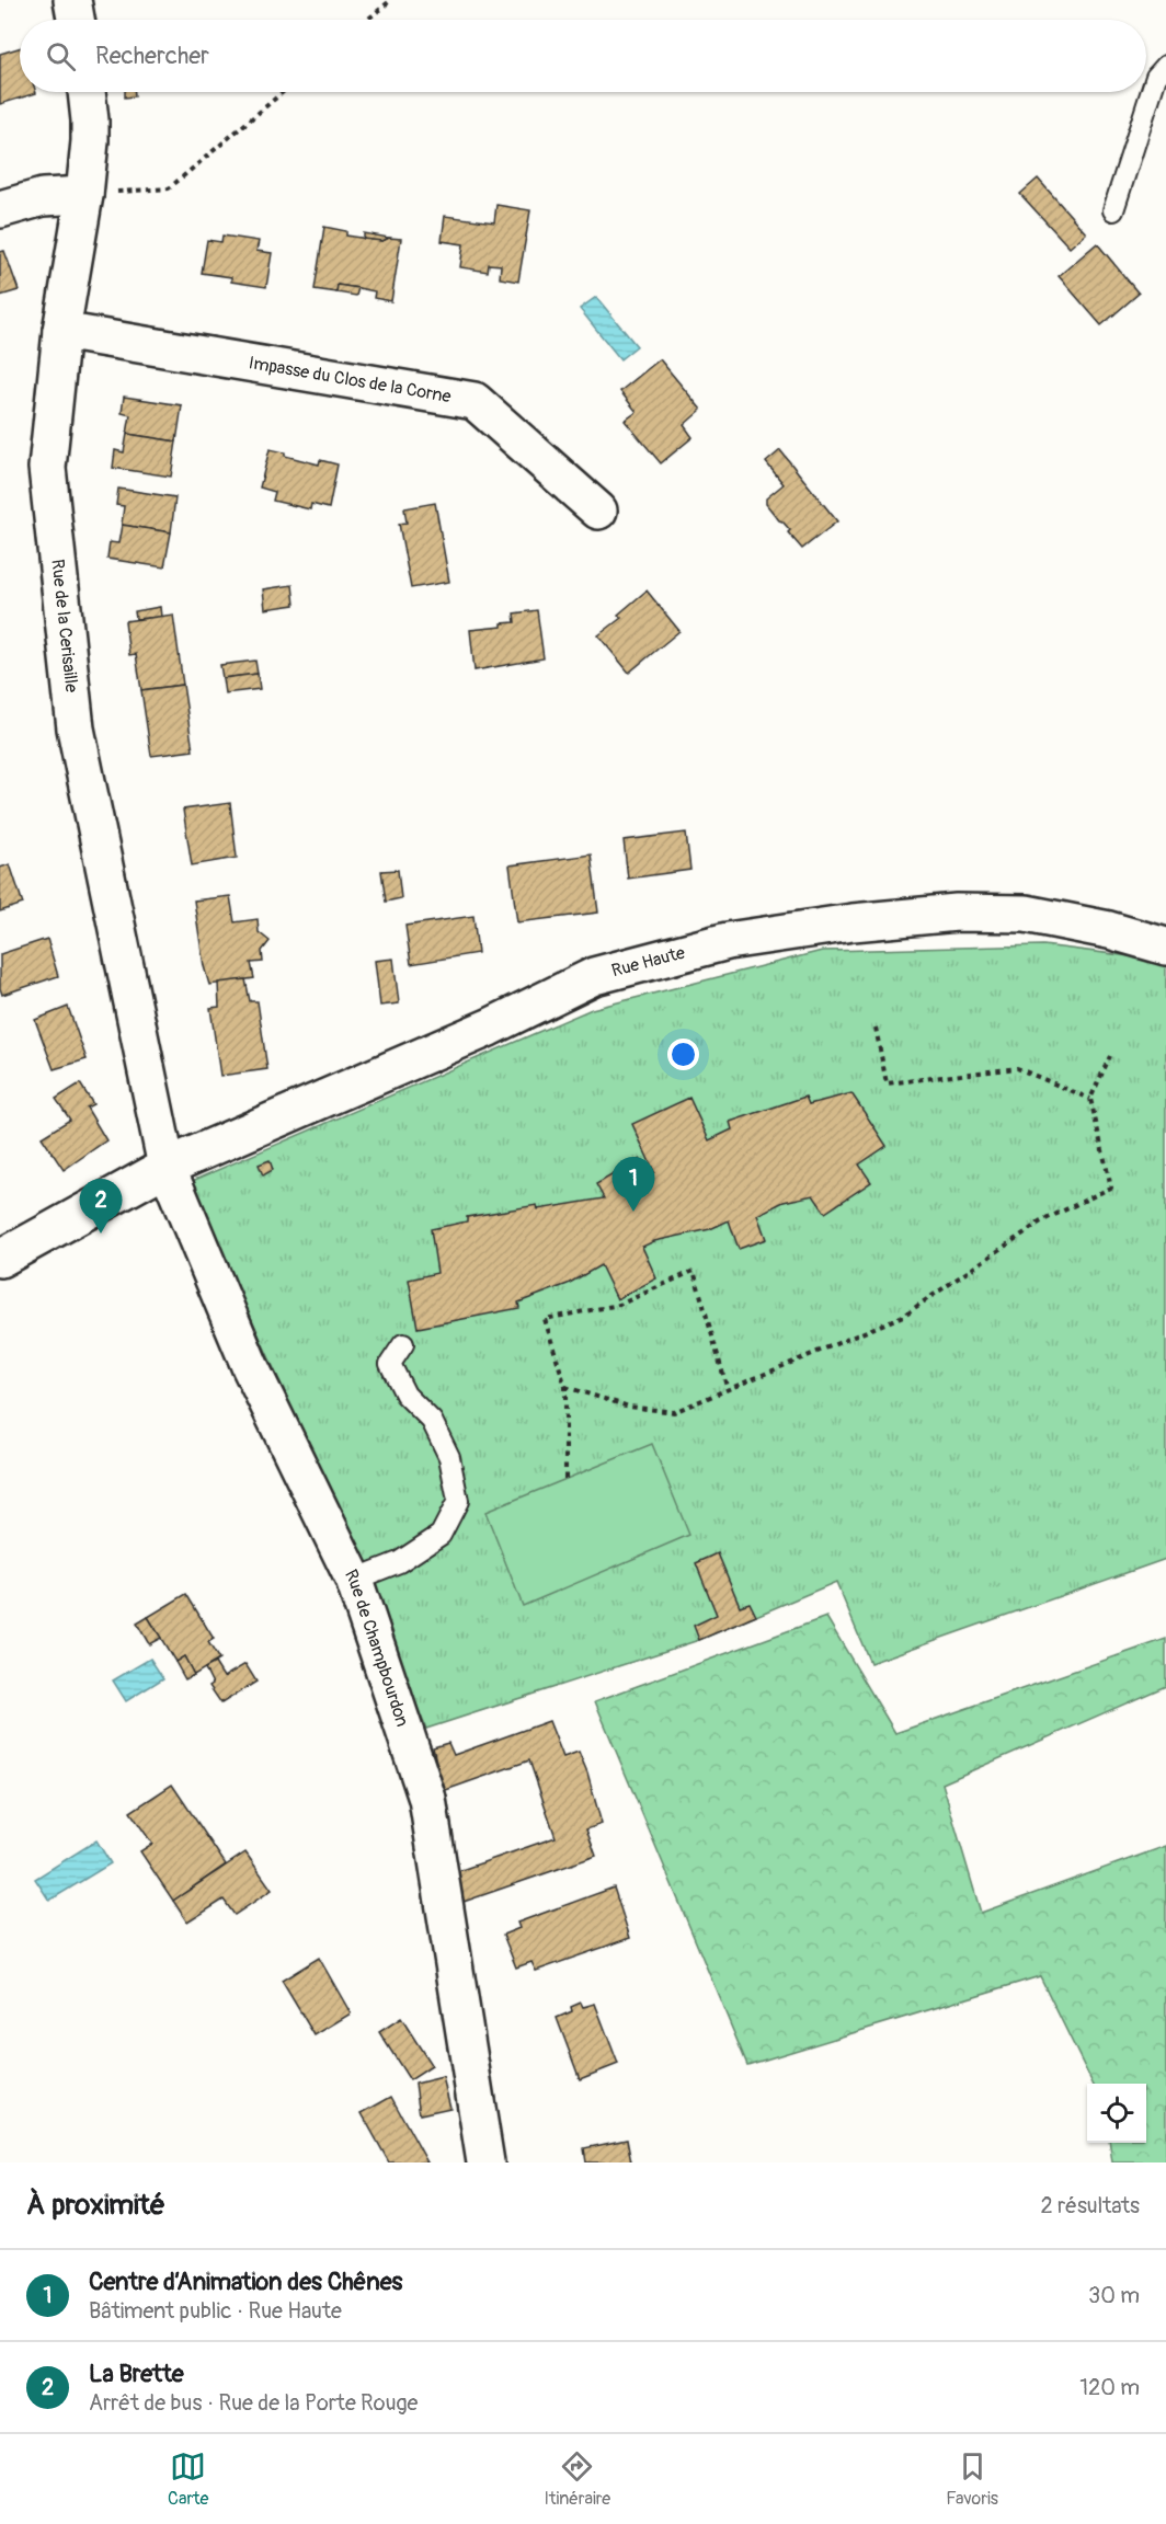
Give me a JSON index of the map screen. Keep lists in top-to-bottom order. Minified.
{"streets":{"street":["Impasse du Clos de la Corne","Rue de la Cerisaille","Rue Haute","Rue de Champbourdon"]},"crossings":[["Impasse du Clos de la Corne","Rue de la Cerisaille"],["Rue de la Cerisaille","Rue Haute"],["Rue de la Cerisaille","Rue de Champbourdon"],["Rue Haute","Rue de Champbourdon"]],"page":{"search":"Rechercher","pins":["1","2"],"heading":["À proximité","2 résultats"],"list":[{"mark":"1","name":"Centre d’Animation des Chênes","note":"Bâtiment public · Rue Haute","value":"30 m"},{"mark":"2","name":"La Brette","note":"Arrêt de bus · Rue de la Porte Rouge","value":"120 m"}],"nav":["Carte","Itinéraire","Favoris"]}}
